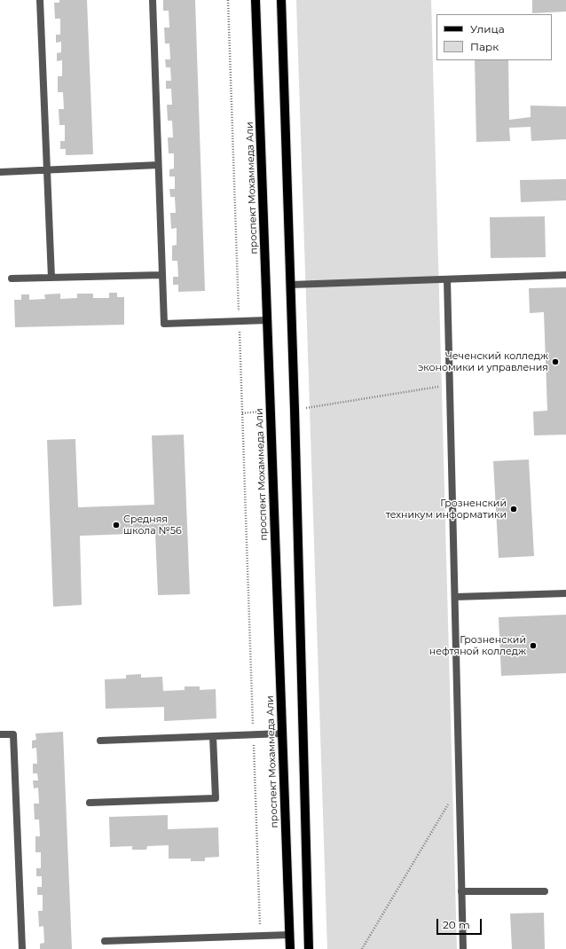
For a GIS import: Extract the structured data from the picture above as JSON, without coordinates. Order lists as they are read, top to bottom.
{
  "streets": {
    "main road": ["проспект Мохаммеда Али"]
  },
  "places": [
    "Чеченский колледж экономики и управления",
    "Грозненский техникум информатики",
    "Средняя школа №56",
    "Грозненский нефтяной колледж"
  ],
  "legend": ["Улица", "Парк"],
  "scale_bar": "20 m"
}
